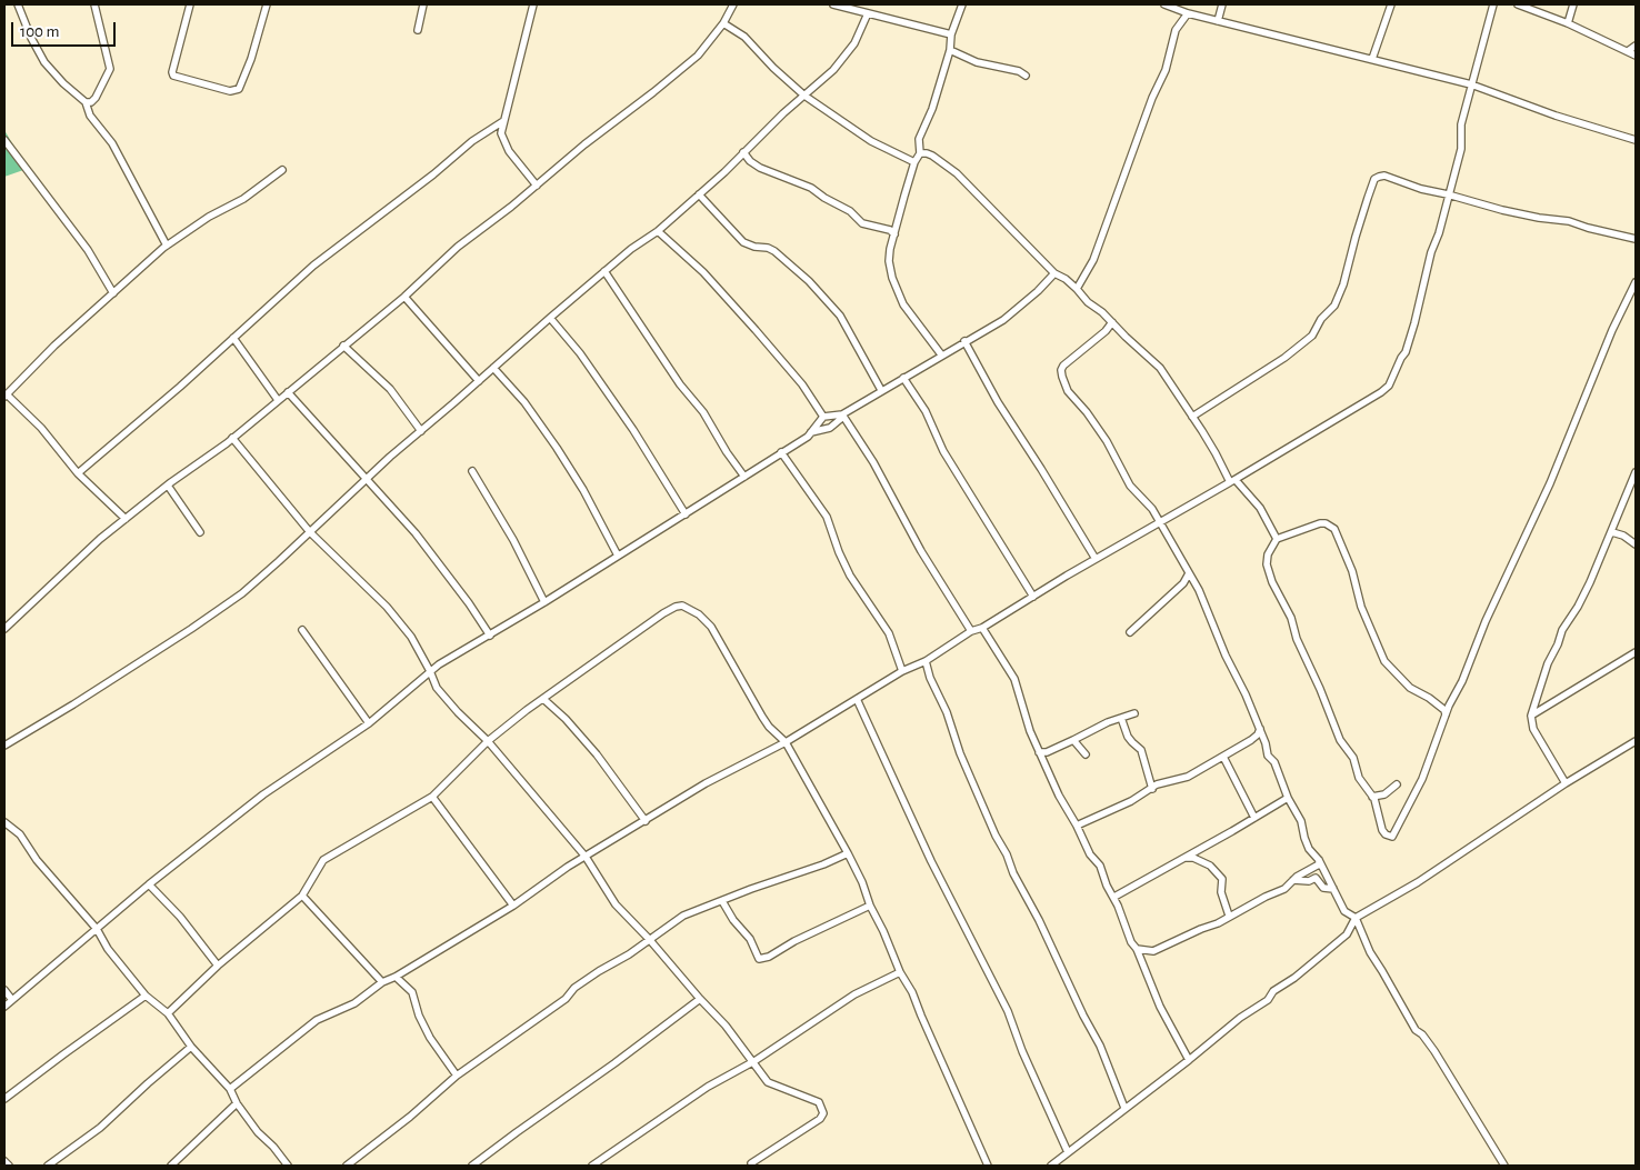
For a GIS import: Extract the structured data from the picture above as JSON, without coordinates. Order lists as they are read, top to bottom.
{
  "scale_bar": "100 m"
}
